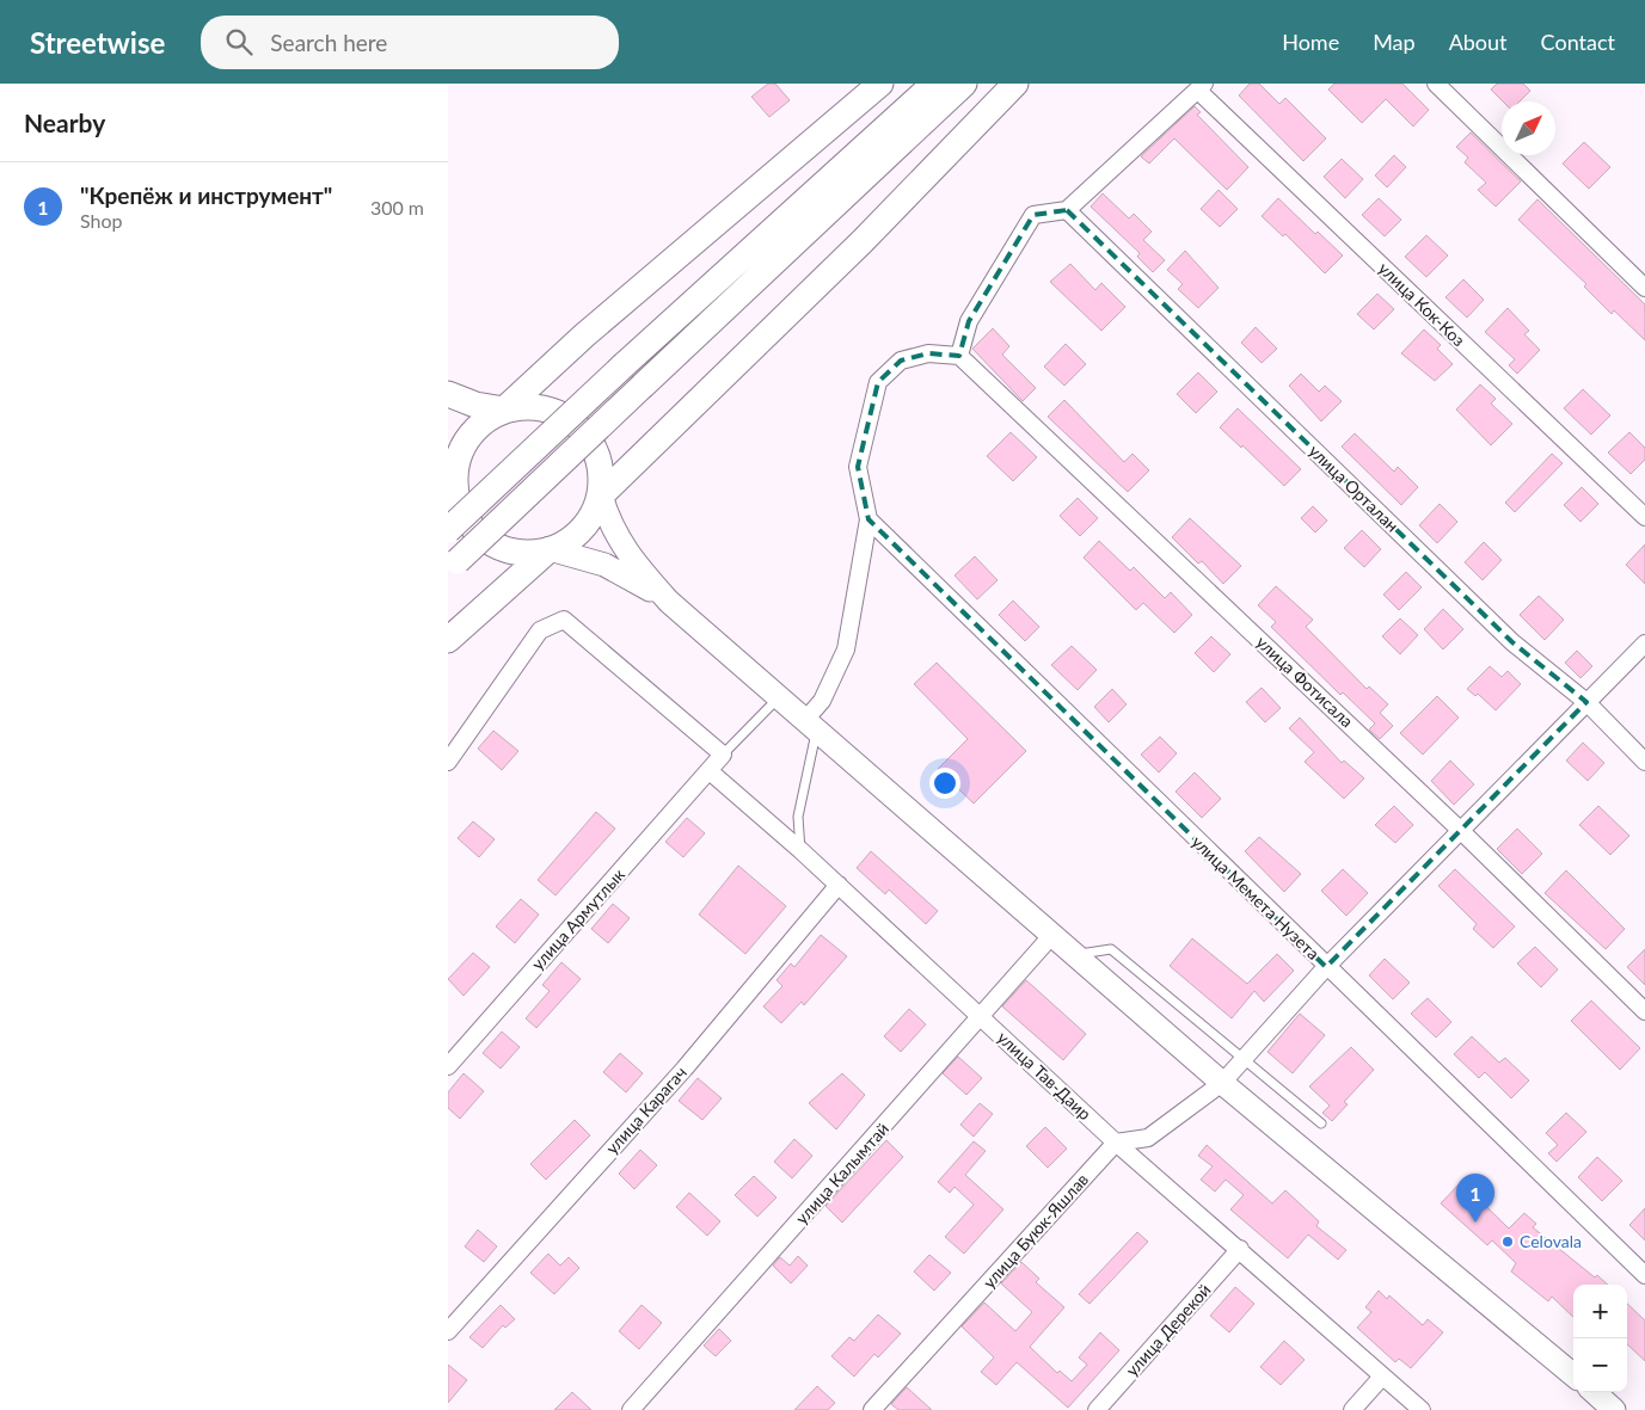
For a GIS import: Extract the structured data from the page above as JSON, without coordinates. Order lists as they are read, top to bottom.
{
  "streets": {
    "street": [
      "улица Кок-Коз",
      "улица Орталан",
      "улица Фотисала",
      "улица Мемета Нузета",
      "улица Армутлык",
      "улица Тав-Даир",
      "улица Карагач",
      "улица Калымтай",
      "улица Буюк-Яшлав",
      "улица Дерекой"
    ]
  },
  "crossings": [
    ["улица Армутлык", "улица Тав-Даир"],
    ["улица Тав-Даир", "улица Карагач"],
    ["улица Тав-Даир", "улица Калымтай"],
    ["улица Тав-Даир", "улица Буюк-Яшлав"],
    ["улица Тав-Даир", "улица Дерекой"]
  ],
  "places": ["Celovala"],
  "north": "top right",
  "page": {
    "header": "Streetwise",
    "search": "Search here",
    "nav": [
      "Home",
      "Map",
      "About",
      "Contact"
    ],
    "heading": "Nearby",
    "list": [
      {
        "mark": "1",
        "name": "\"Крепёж и инструмент\"",
        "note": "Shop",
        "value": "300 m"
      }
    ],
    "pins": "1",
    "map_buttons": ["+", "−"]
  }
}
